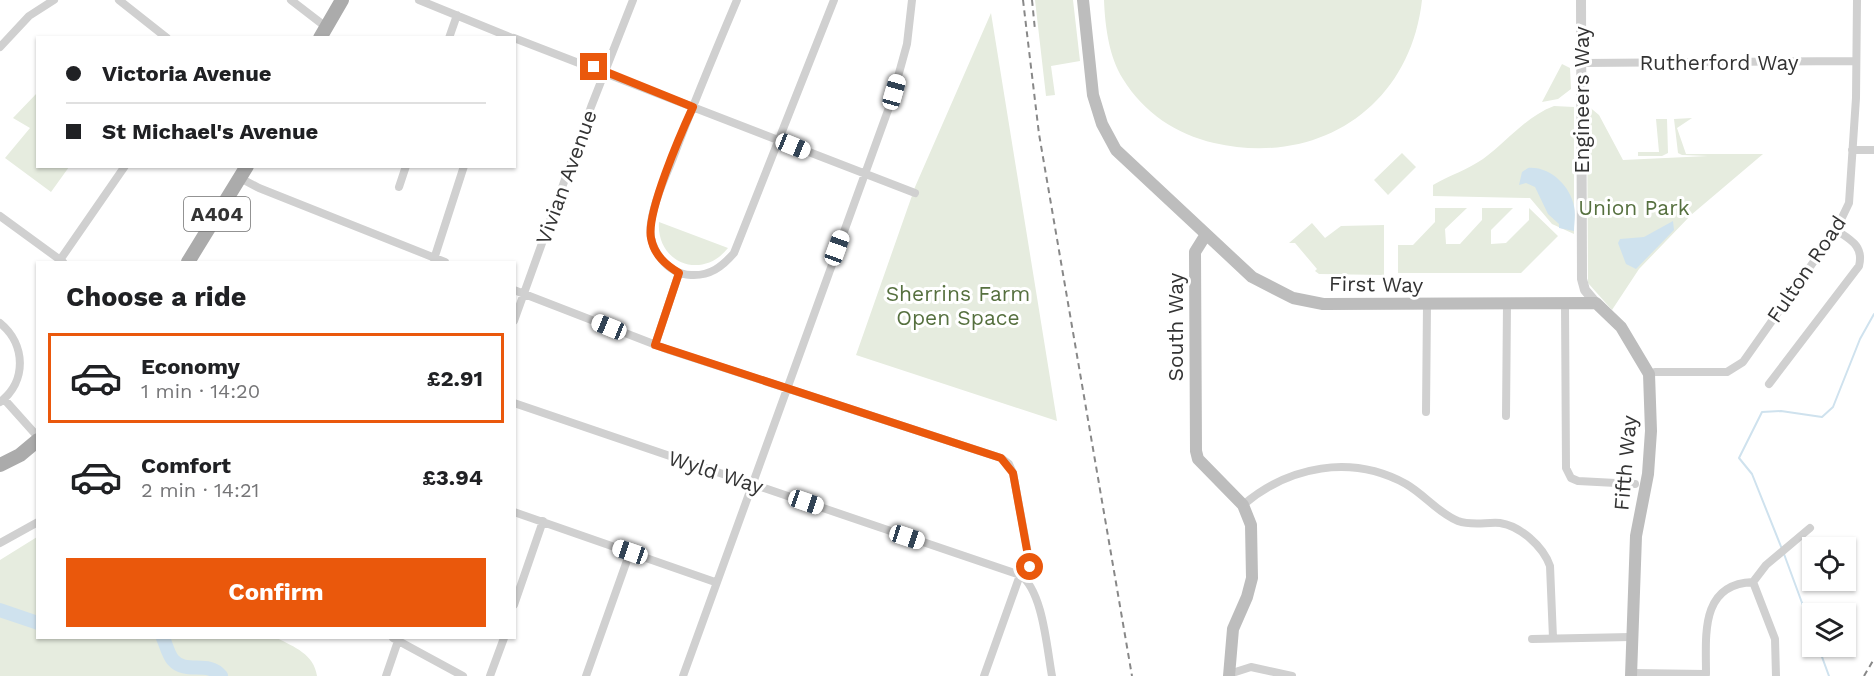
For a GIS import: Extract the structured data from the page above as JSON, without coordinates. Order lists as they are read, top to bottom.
{
  "streets": {
    "main road": [
      "A404",
      "First Way",
      "South Way",
      "Fifth Way"
    ],
    "street": [
      "Rutherford Way",
      "Engineers Way",
      "Vivian Avenue",
      "Fulton Road",
      "Wyld Way"
    ]
  },
  "crossings": [
    ["Rutherford Way", "Engineers Way"],
    ["Rutherford Way", "Fulton Road"],
    ["Fulton Road", "Fifth Way"],
    ["First Way", "South Way"]
  ],
  "parks": ["Union Park", "Sherrins Farm Open Space"],
  "page": {
    "banner": ["Victoria Avenue", "St Michael's Avenue"],
    "heading": "Choose a ride",
    "list": [
      {
        "name": "Economy",
        "note": "1 min · 14:20",
        "value": "£2.91"
      },
      {
        "name": "Comfort",
        "note": "2 min · 14:21",
        "value": "£3.94"
      }
    ],
    "buttons": "Confirm"
  }
}
